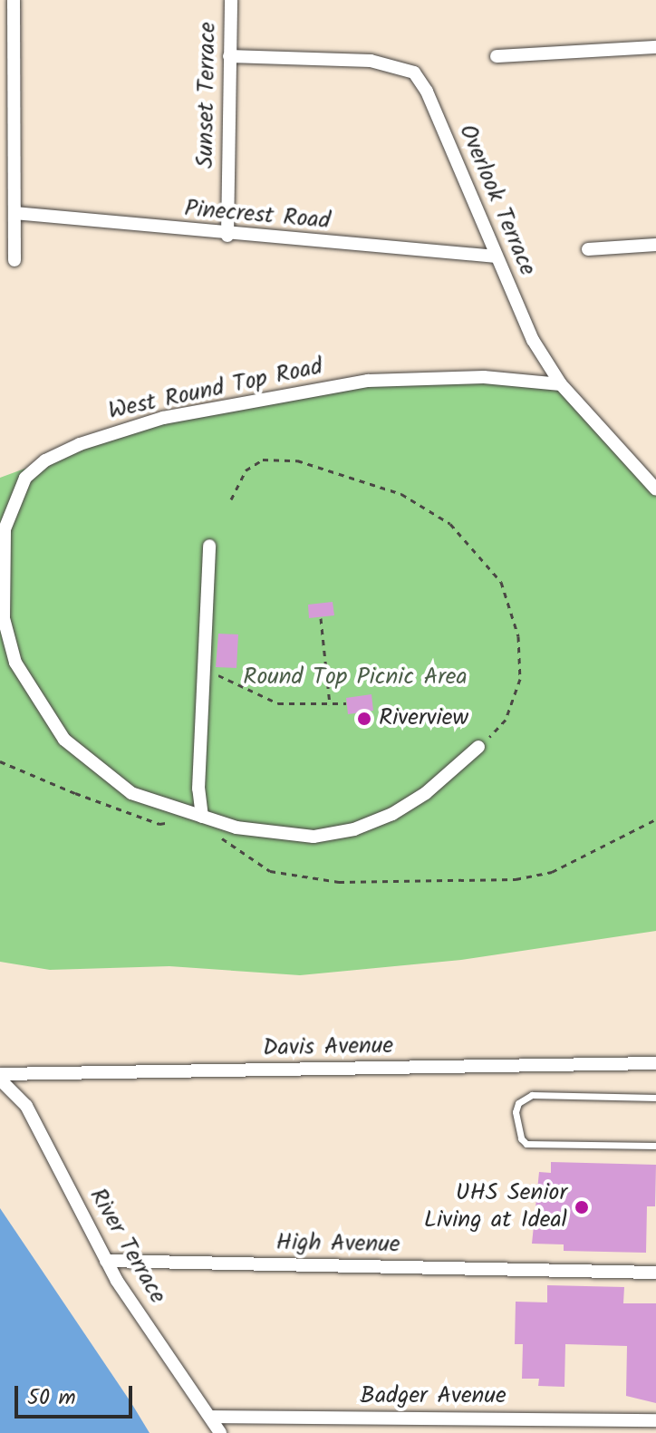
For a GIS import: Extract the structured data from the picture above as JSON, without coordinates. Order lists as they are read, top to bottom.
{
  "streets": {
    "street": [
      "Sunset Terrace",
      "Overlook Terrace",
      "Pinecrest Road",
      "West Round Top Road",
      "Davis Avenue",
      "High Avenue",
      "River Terrace",
      "Badger Avenue"
    ]
  },
  "crossings": [
    ["Sunset Terrace", "Overlook Terrace"],
    ["Sunset Terrace", "Pinecrest Road"],
    ["Overlook Terrace", "Pinecrest Road"],
    ["Overlook Terrace", "West Round Top Road"],
    ["Davis Avenue", "River Terrace"],
    ["High Avenue", "River Terrace"],
    ["River Terrace", "Badger Avenue"]
  ],
  "parks": ["Round Top Picnic Area"],
  "places": ["Riverview", "UHS Senior Living at Ideal"],
  "scale_bar": "50 m"
}
